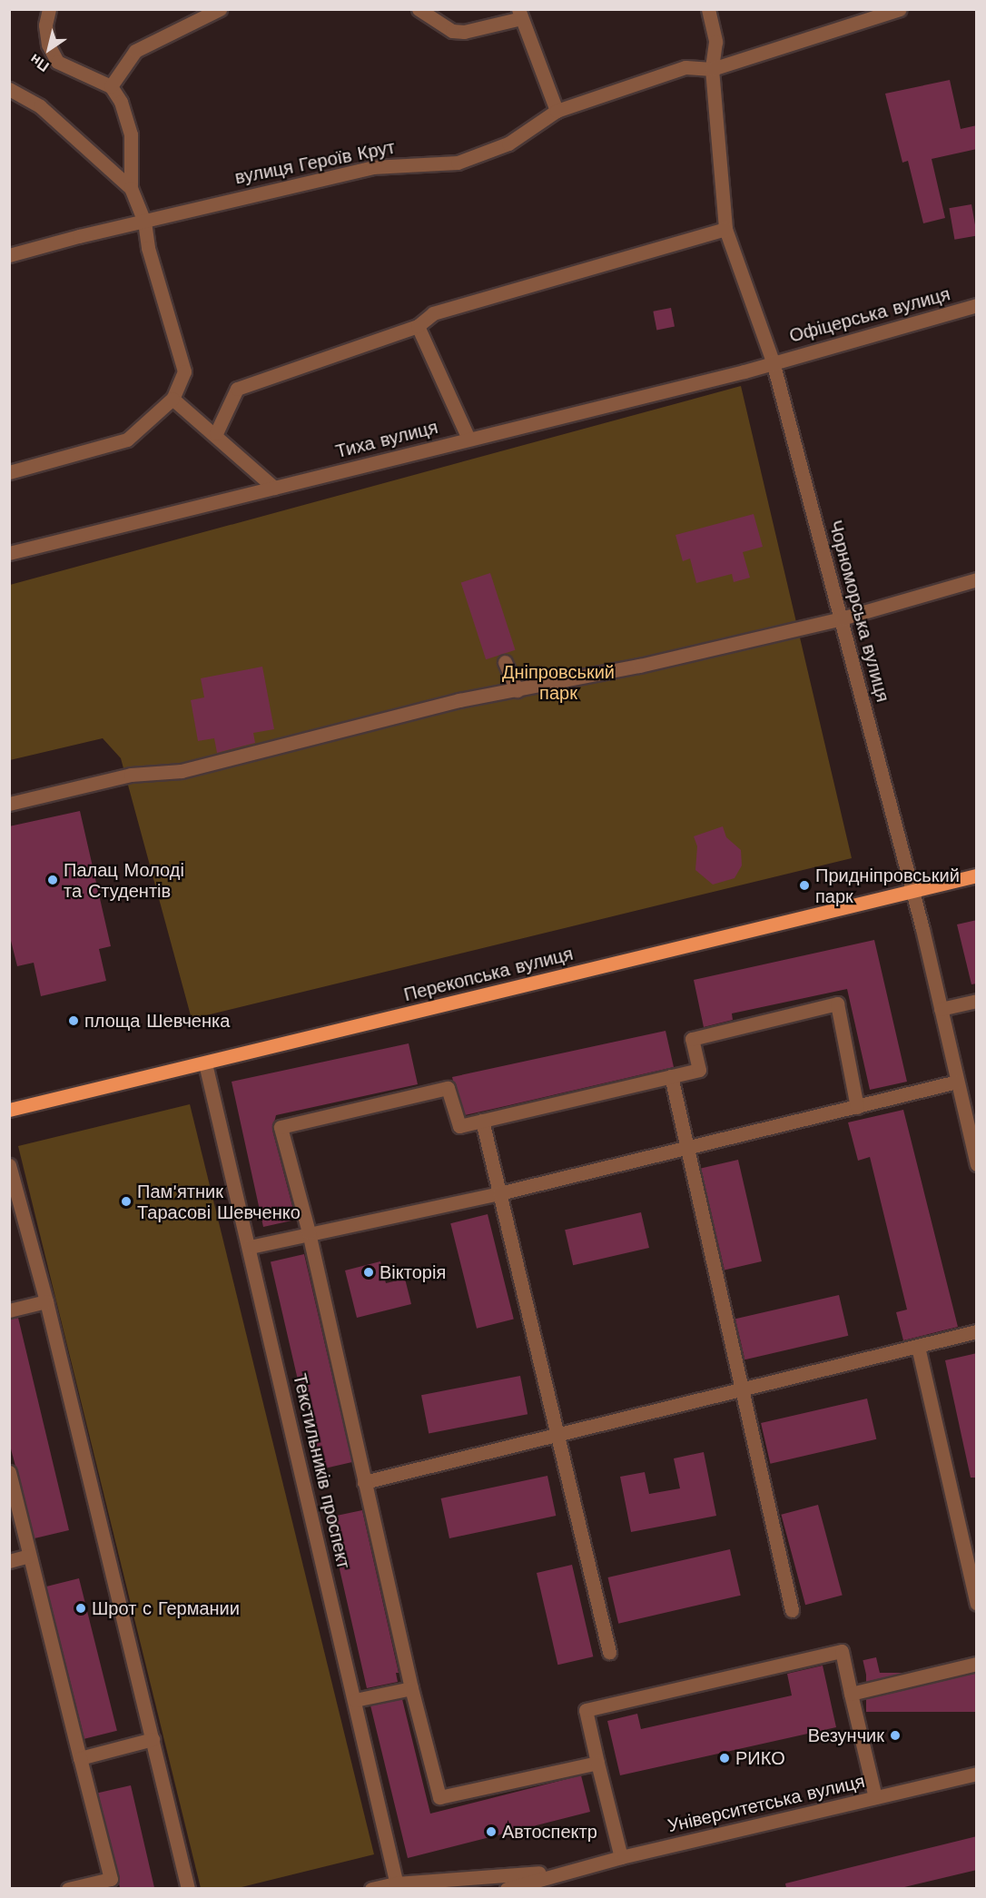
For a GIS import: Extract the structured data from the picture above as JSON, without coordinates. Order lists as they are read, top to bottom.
{
  "streets": {
    "main road": ["Перекопська вулиця"],
    "street": [
      "вулиця Героїв Крут",
      "Офіцерська вулиця",
      "Тиха вулиця",
      "Чорноморська вулиця",
      "Текстильників проспект",
      "Університетська вулиця"
    ]
  },
  "crossings": [
    ["вулиця Героїв Крут", "Чорноморська вулиця"],
    ["Офіцерська вулиця", "Тиха вулиця"],
    ["Офіцерська вулиця", "Чорноморська вулиця"],
    ["Тиха вулиця", "Чорноморська вулиця"],
    ["Чорноморська вулиця", "Перекопська вулиця"],
    ["Перекопська вулиця", "Текстильників проспект"],
    ["Текстильників проспект", "Університетська вулиця"]
  ],
  "parks": ["Дніпровський парк"],
  "places": [
    "Палац Молоді та Студентів",
    "Придніпровський парк",
    "площа Шевченка",
    "Пам'ятник Тарасові Шевченко",
    "Вікторія",
    "Шрот с Германии",
    "Везунчик",
    "РИКО",
    "Автоспектр"
  ],
  "north": "bottom left"
}
